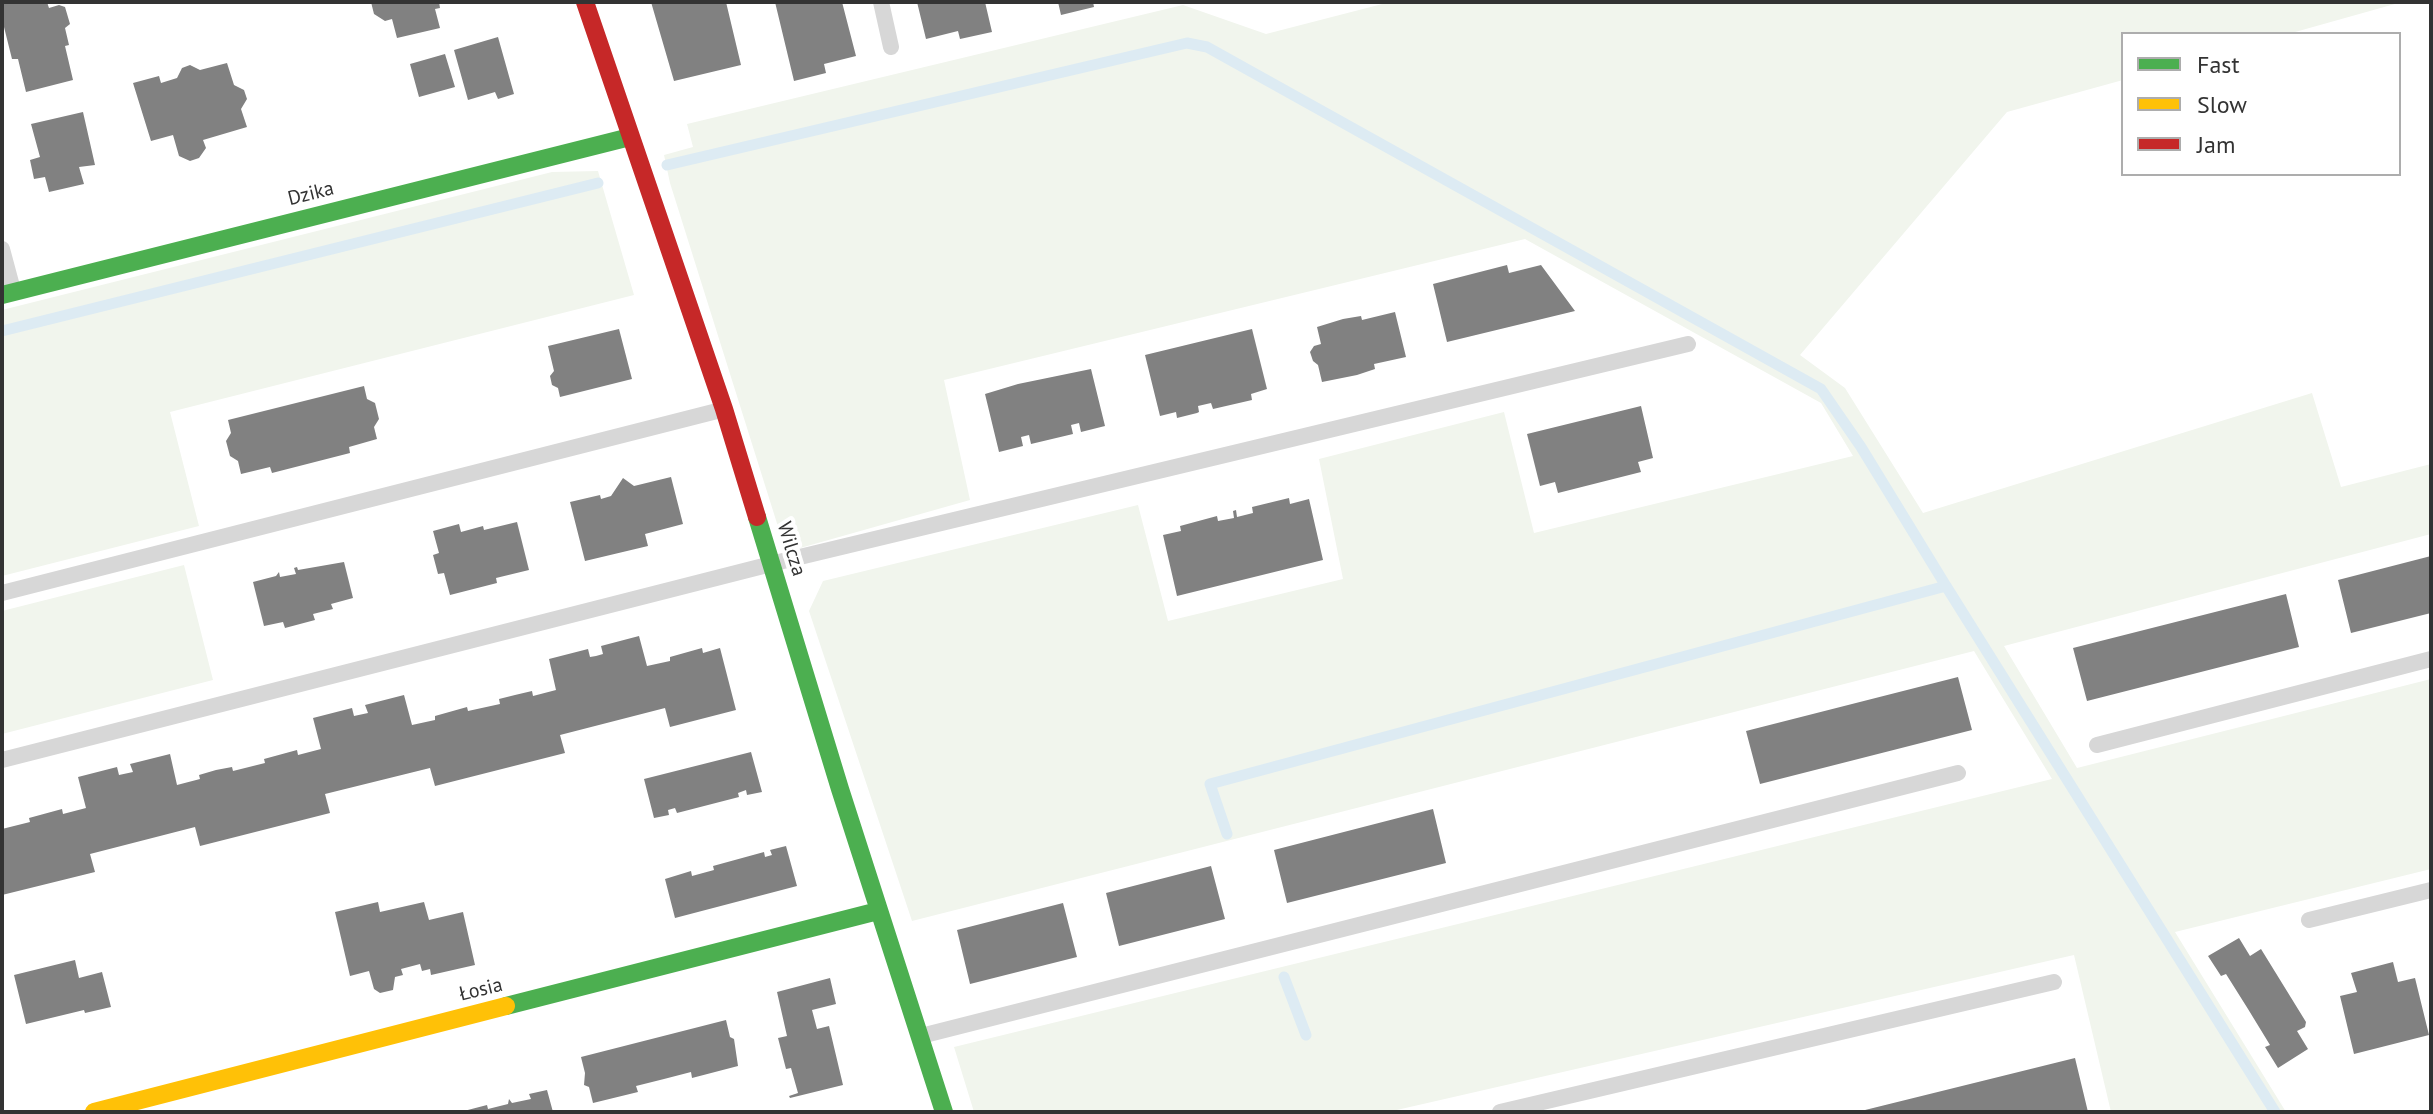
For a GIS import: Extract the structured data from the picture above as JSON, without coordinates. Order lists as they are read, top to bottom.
{
  "streets": {
    "street": ["Dzika", "Wilcza", "Łosia"]
  },
  "crossings": [
    ["Dzika", "Wilcza"],
    ["Wilcza", "Łosia"]
  ],
  "legend": ["Fast", "Slow", "Jam"]
}
